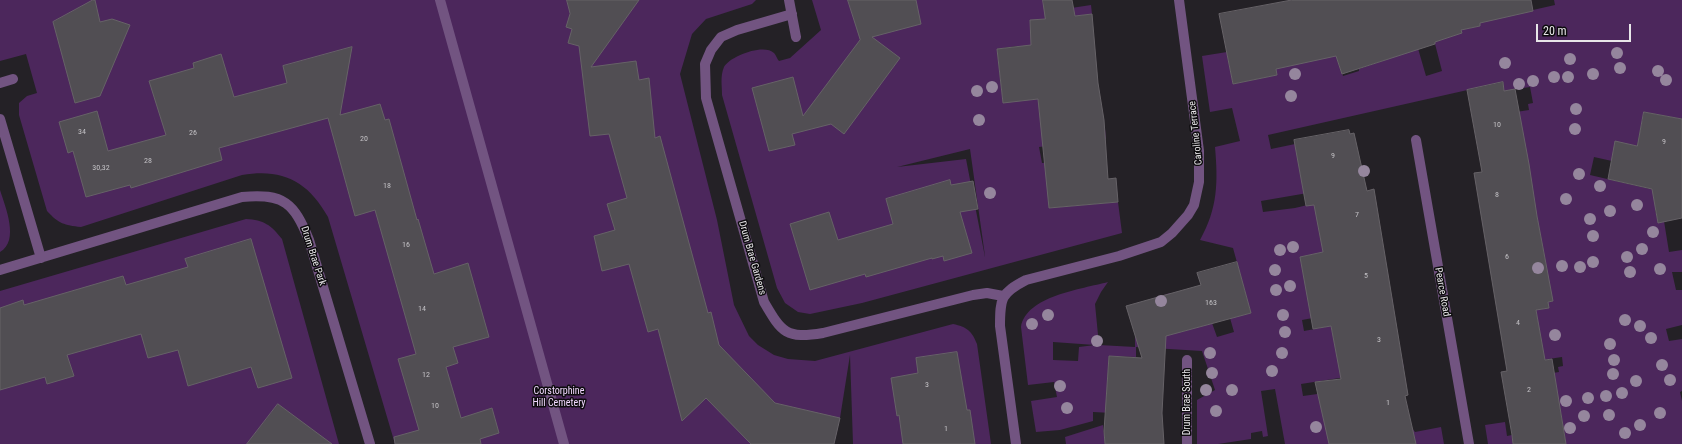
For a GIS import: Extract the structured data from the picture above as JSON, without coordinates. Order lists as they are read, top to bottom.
{
  "streets": {
    "street": [
      "Caroline Terrace",
      "Drum Brae Park",
      "Drum Brae Gardens",
      "Pearce Road",
      "Drum Brae South"
    ]
  },
  "crossings": [
    ["Caroline Terrace", "Drum Brae Gardens"]
  ],
  "parks": ["Corstorphine Hill Cemetery"],
  "house_numbers": [
    "10",
    "34",
    "26",
    "20",
    "9",
    "9",
    "28",
    "30,32",
    "18",
    "8",
    "7",
    "16",
    "6",
    "5",
    "163",
    "14",
    "4",
    "3",
    "12",
    "3",
    "2",
    "1",
    "10",
    "1"
  ],
  "scale_bar": "20 m"
}
